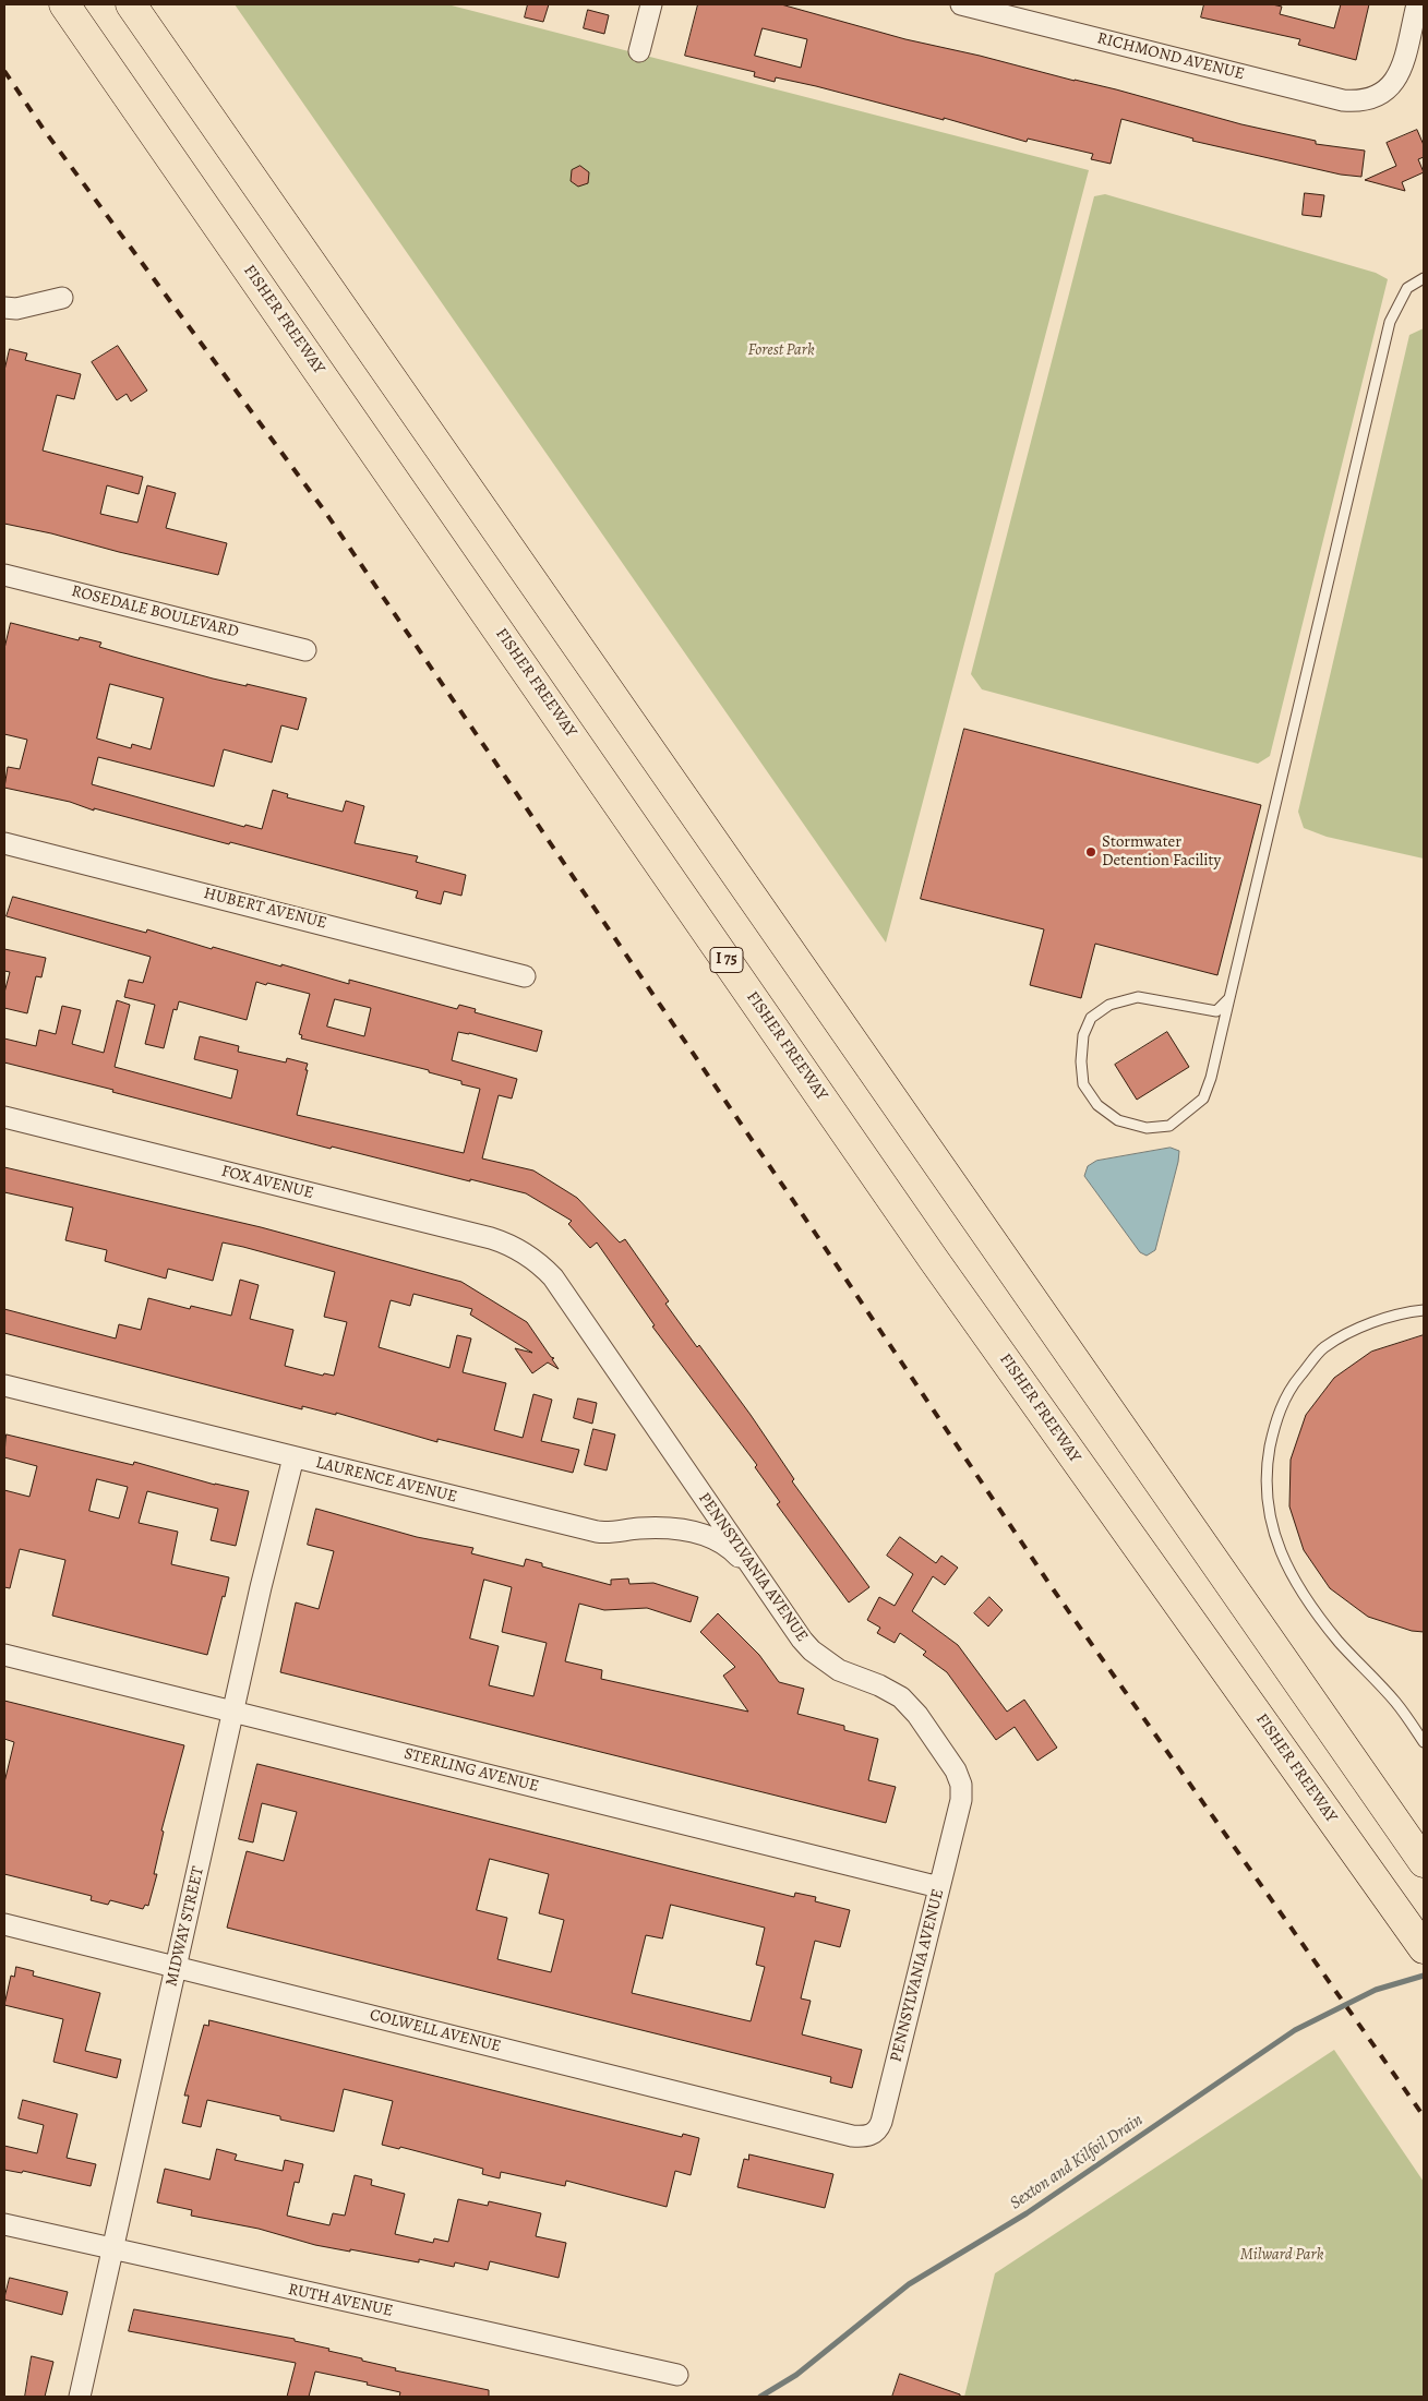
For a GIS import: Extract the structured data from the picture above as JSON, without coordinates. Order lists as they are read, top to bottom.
{
  "streets": {
    "highway": ["FISHER FREEWAY", "I 75"],
    "street": [
      "RICHMOND AVENUE",
      "ROSEDALE BOULEVARD",
      "HUBERT AVENUE",
      "FOX AVENUE",
      "LAURENCE AVENUE",
      "PENNSYLVANIA AVENUE",
      "STERLING AVENUE",
      "MIDWAY STREET",
      "COLWELL AVENUE",
      "RUTH AVENUE"
    ]
  },
  "crossings": [
    ["FOX AVENUE", "PENNSYLVANIA AVENUE"],
    ["LAURENCE AVENUE", "PENNSYLVANIA AVENUE"],
    ["LAURENCE AVENUE", "MIDWAY STREET"],
    ["PENNSYLVANIA AVENUE", "STERLING AVENUE"],
    ["PENNSYLVANIA AVENUE", "COLWELL AVENUE"],
    ["STERLING AVENUE", "MIDWAY STREET"],
    ["MIDWAY STREET", "COLWELL AVENUE"],
    ["MIDWAY STREET", "RUTH AVENUE"]
  ],
  "water": ["Sexton and Kilfoil Drain"],
  "parks": ["Forest Park", "Milward Park"],
  "places": ["Stormwater Detention Facility"]
}
